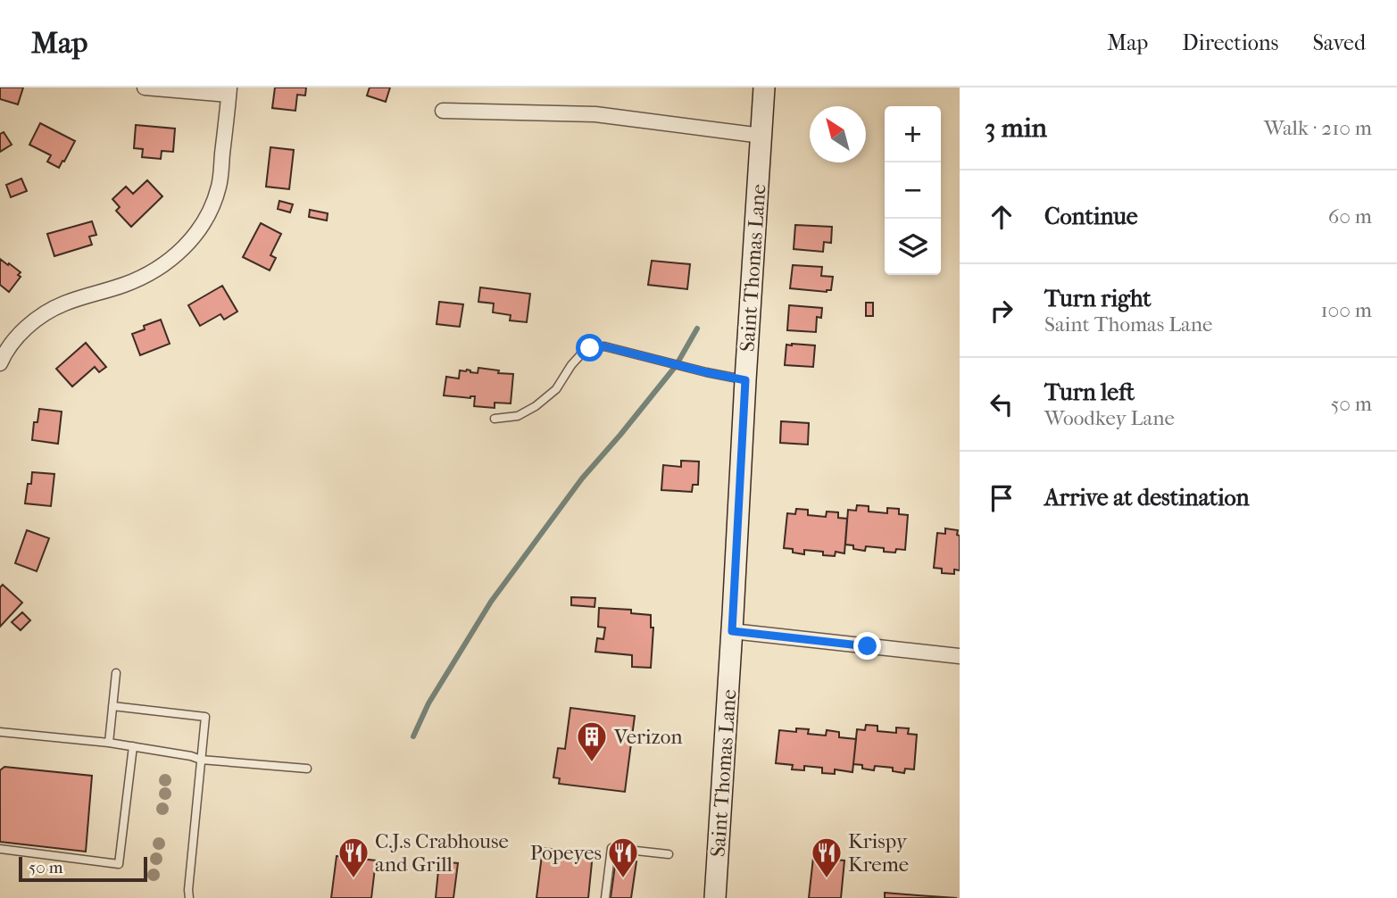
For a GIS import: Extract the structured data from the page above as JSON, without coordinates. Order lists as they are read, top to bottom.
{
  "streets": {
    "street": ["Saint Thomas Lane"]
  },
  "places": {
    "building": ["Verizon"],
    "restaurant": ["C.J.s Crabhouse and Grill", "Popeyes", "Krispy Kreme"]
  },
  "scale_bar": "50 m",
  "north": "top left",
  "page": {
    "header": "Map",
    "nav": ["Map", "Directions", "Saved"],
    "heading": ["3 min", "Walk · 210 m"],
    "map_buttons": ["+", "−"],
    "list": [
      ["Continue", "60 m"],
      ["Turn right", "Saint Thomas Lane", "100 m"],
      ["Turn left", "Woodkey Lane", "50 m"],
      "Arrive at destination"
    ],
    "scale": "50 m"
  }
}
